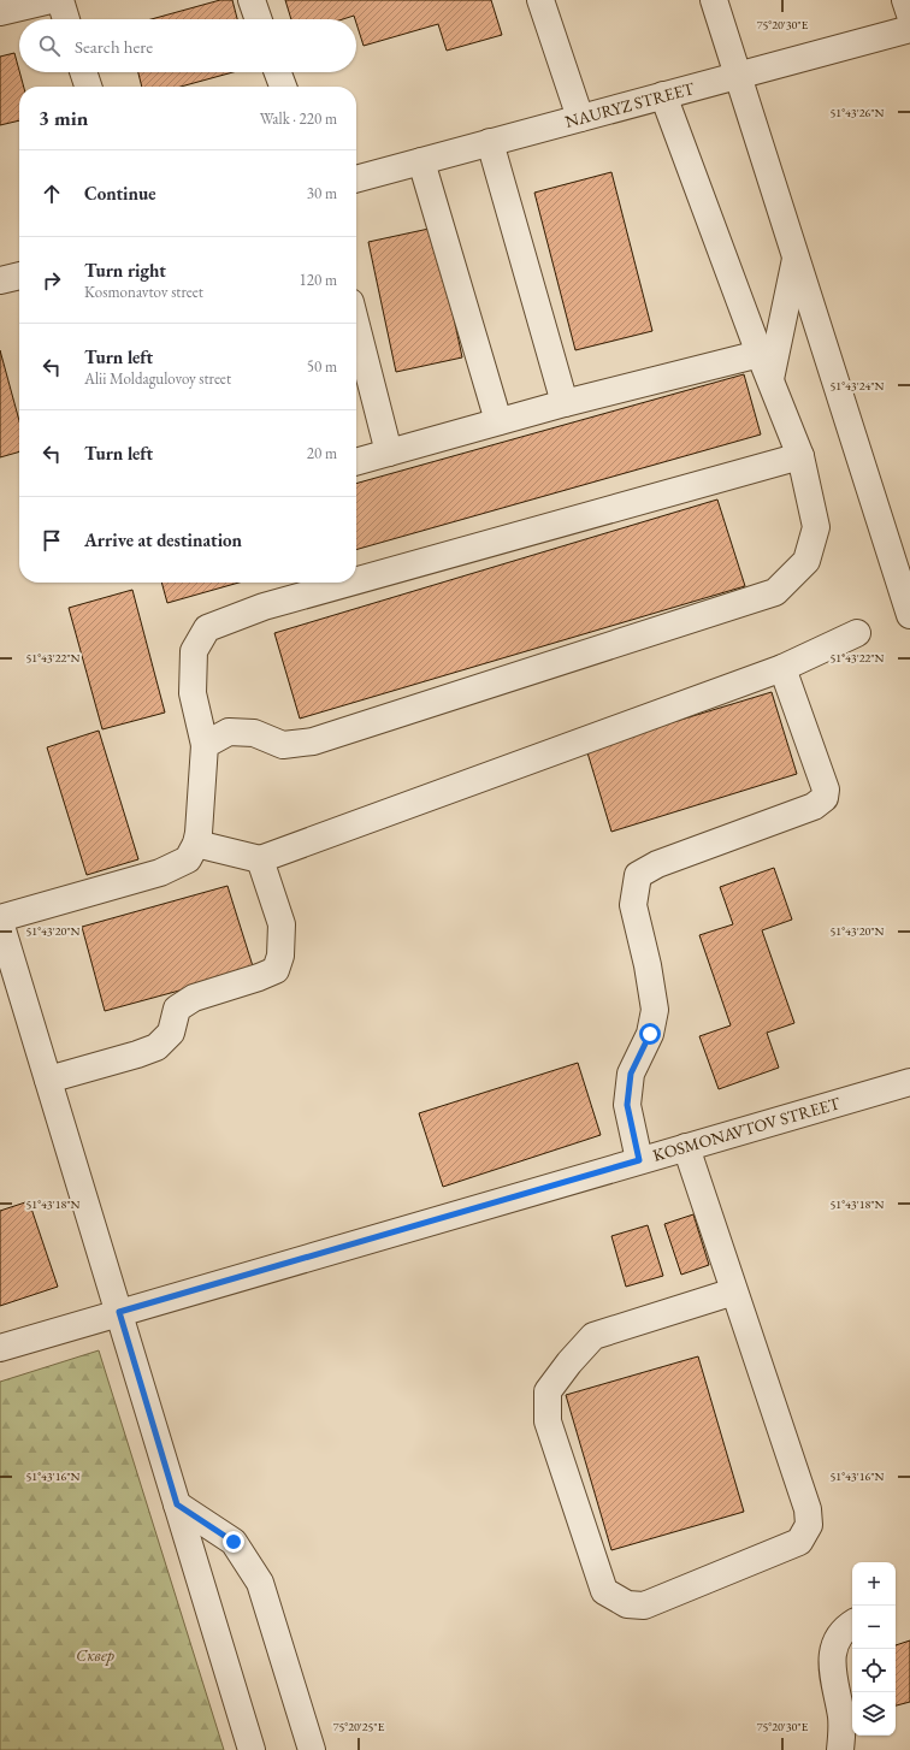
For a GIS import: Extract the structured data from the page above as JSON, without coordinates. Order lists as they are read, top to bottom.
{
  "streets": {
    "street": ["NAURYZ STREET", "KOSMONAVTOV STREET"]
  },
  "parks": ["Сквер"],
  "page": {
    "search": "Search here",
    "heading": ["3 min", "Walk · 220 m"],
    "list": [
      ["Continue", "30 m"],
      ["Turn right", "Kosmonavtov street", "120 m"],
      ["Turn left", "Alii Moldagulovoy street", "50 m"],
      ["Turn left", "20 m"],
      "Arrive at destination"
    ],
    "map_buttons": ["+", "−"]
  },
  "coordinates": [
    "75°20'30\"E",
    "51°43'26\"N",
    "51°43'24\"N",
    "51°43'22\"N",
    "51°43'20\"N",
    "51°43'18\"N",
    "51°43'16\"N",
    "75°20'25\"E"
  ]
}
